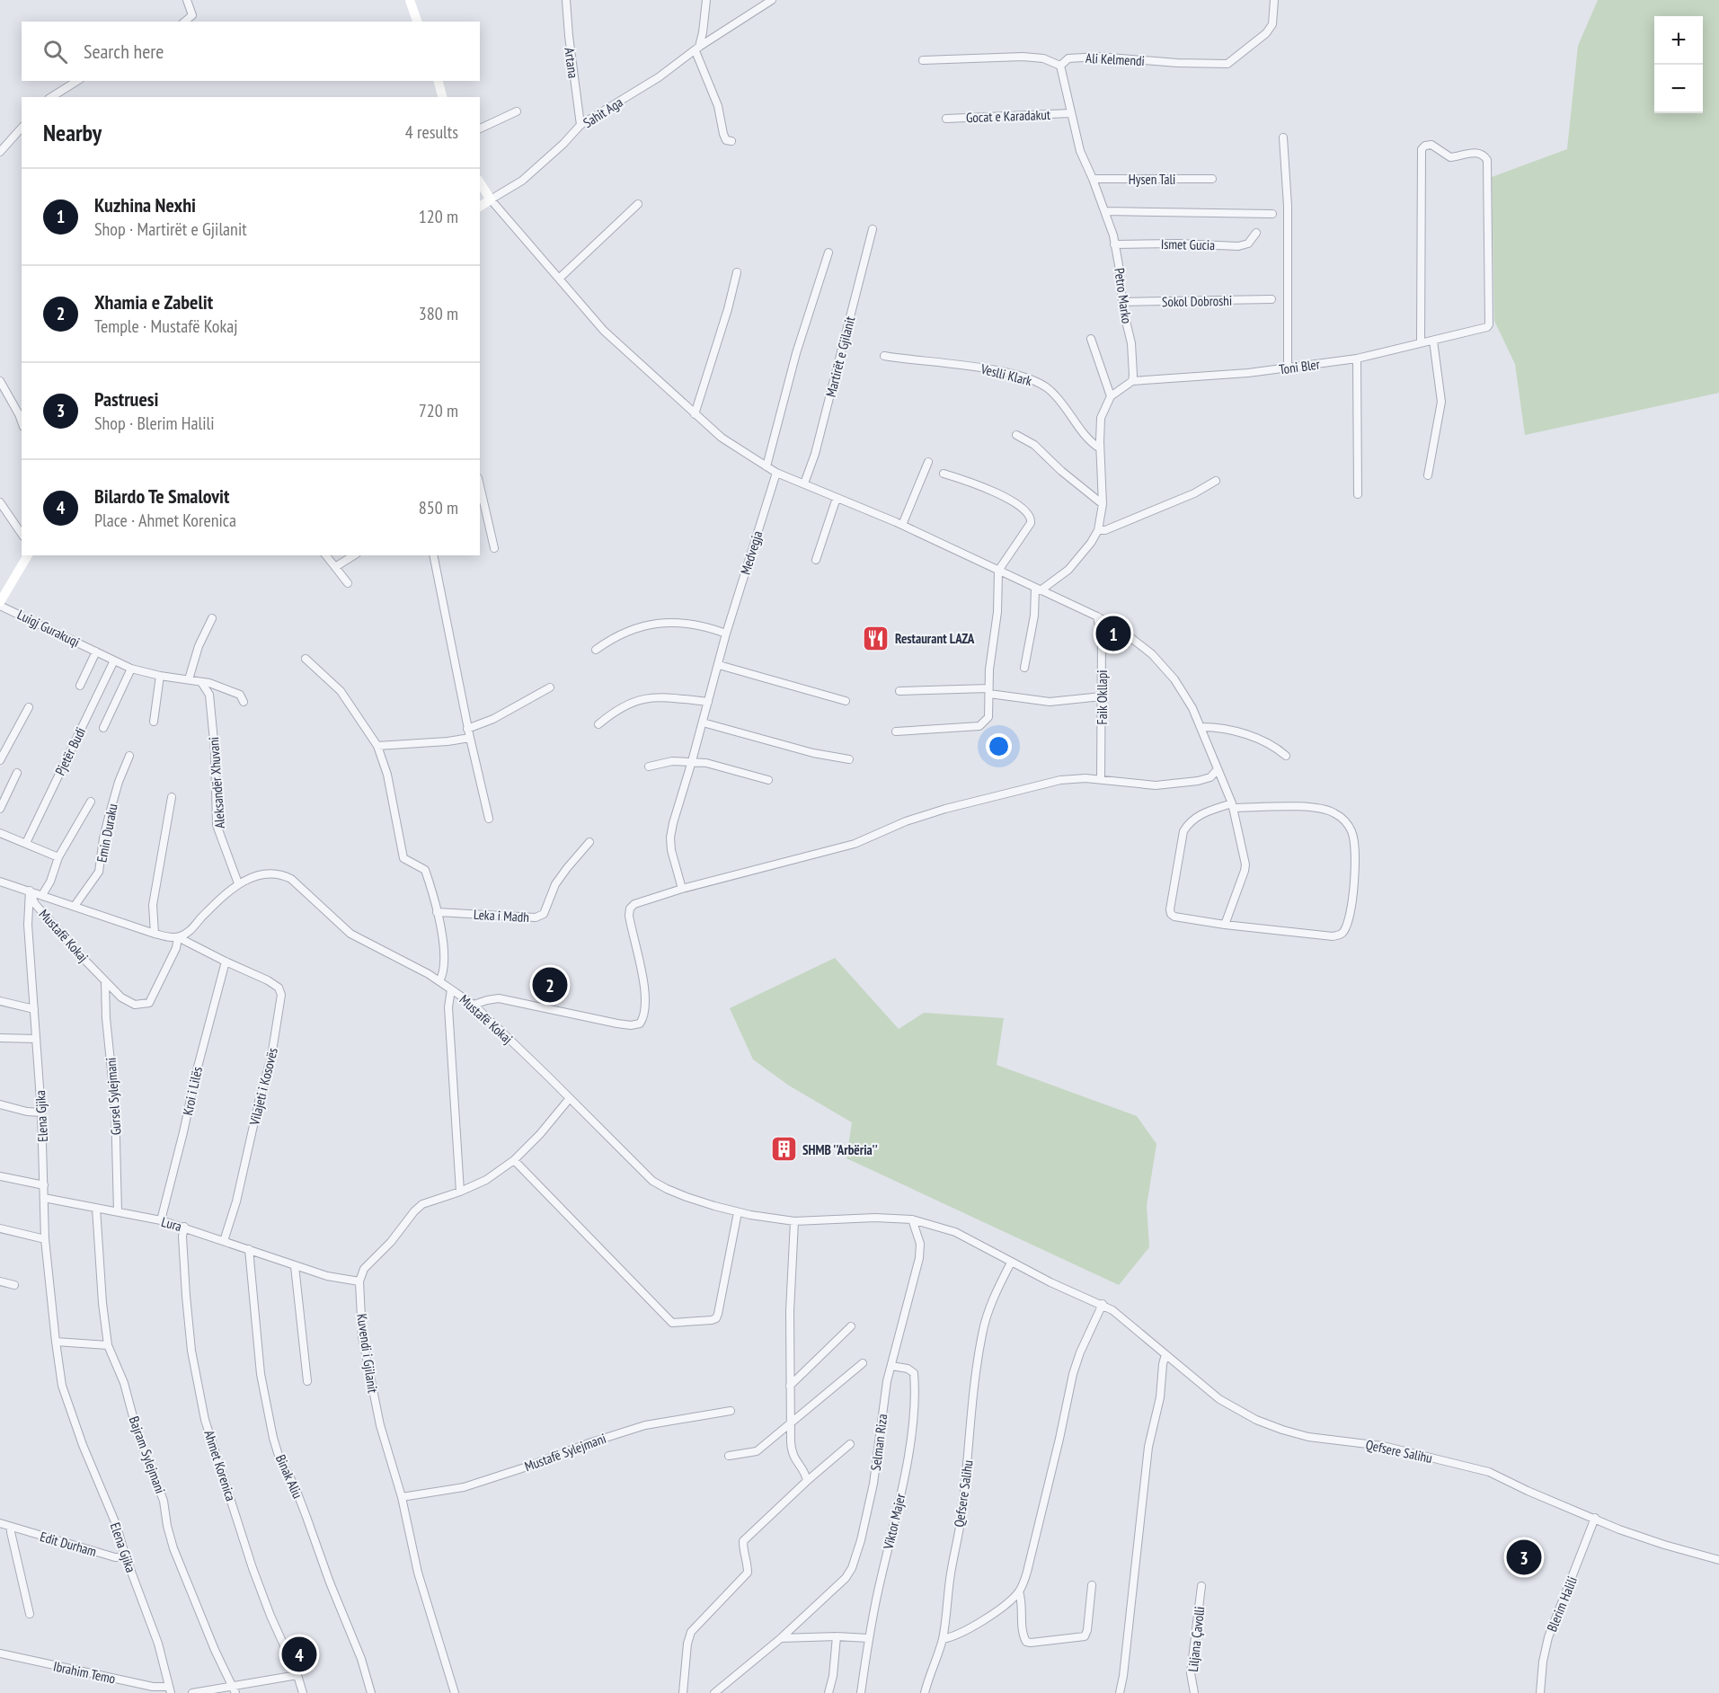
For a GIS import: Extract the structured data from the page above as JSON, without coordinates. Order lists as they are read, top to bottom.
{
  "streets": {
    "street": [
      "Ali Kelmendi",
      "Artana",
      "Sahit Aga",
      "Gocat e Karadakut",
      "Hysen Tali",
      "Ismet Gucia",
      "Petro Marko",
      "Sokol Dobroshi",
      "Martirët e Gjilanit",
      "Toni Bler",
      "Veslli Klark",
      "Medvegja",
      "Luigj Gurakuqi",
      "Faik Okllapi",
      "Pjetër Budi",
      "Aleksandër Xhuvani",
      "Emin Duraku",
      "Leka i Madh",
      "Mustafë Kokaj",
      "Vilajeti i Kosovës",
      "Kroi i Lilës",
      "Gursel Sylejmani",
      "Elena Gjika",
      "Lura",
      "Kuvendi i Gjilanit",
      "Selman Riza",
      "Qefsere Salihu",
      "Mustafë Sylejmani",
      "Bajram Sylejmani",
      "Ahmet Korenica",
      "Binak Aliu",
      "Viktor Majer",
      "Edit Durham",
      "Blerim Halili",
      "Liljana Çavolli",
      "Ibrahim Temo"
    ]
  },
  "crossings": [
    ["Ali Kelmendi", "Petro Marko"],
    ["Artana", "Sahit Aga"],
    ["Gocat e Karadakut", "Petro Marko"],
    ["Hysen Tali", "Petro Marko"],
    ["Ismet Gucia", "Petro Marko"],
    ["Petro Marko", "Sokol Dobroshi"],
    ["Petro Marko", "Toni Bler"],
    ["Luigj Gurakuqi", "Pjetër Budi"],
    ["Luigj Gurakuqi", "Aleksandër Xhuvani"],
    ["Aleksandër Xhuvani", "Mustafë Kokaj"],
    ["Emin Duraku", "Mustafë Kokaj"],
    ["Mustafë Kokaj", "Vilajeti i Kosovës"],
    ["Mustafë Kokaj", "Kroi i Lilës"],
    ["Mustafë Kokaj", "Gursel Sylejmani"],
    ["Mustafë Kokaj", "Elena Gjika"],
    ["Mustafë Kokaj", "Qefsere Salihu"],
    ["Vilajeti i Kosovës", "Kroi i Lilës"],
    ["Vilajeti i Kosovës", "Lura"],
    ["Kroi i Lilës", "Lura"],
    ["Gursel Sylejmani", "Lura"],
    ["Elena Gjika", "Lura"],
    ["Elena Gjika", "Edit Durham"],
    ["Elena Gjika", "Ibrahim Temo"],
    ["Lura", "Kuvendi i Gjilanit"],
    ["Lura", "Bajram Sylejmani"],
    ["Lura", "Ahmet Korenica"],
    ["Lura", "Binak Aliu"],
    ["Kuvendi i Gjilanit", "Mustafë Sylejmani"],
    ["Selman Riza", "Qefsere Salihu"],
    ["Selman Riza", "Viktor Majer"],
    ["Qefsere Salihu", "Blerim Halili"]
  ],
  "places": {
    "restaurant": ["Restaurant LAZA"],
    "building": ["SHMB ''Arbëria''"]
  },
  "page": {
    "map_buttons": ["+", "−"],
    "search": "Search here",
    "heading": ["Nearby", "4 results"],
    "list": [
      {
        "mark": "1",
        "name": "Kuzhina Nexhi",
        "note": "Shop · Martirët e Gjilanit",
        "value": "120 m"
      },
      {
        "mark": "2",
        "name": "Xhamia e Zabelit",
        "note": "Temple · Mustafë Kokaj",
        "value": "380 m"
      },
      {
        "mark": "3",
        "name": "Pastruesi",
        "note": "Shop · Blerim Halili",
        "value": "720 m"
      },
      {
        "mark": "4",
        "name": "Bilardo Te Smalovit",
        "note": "Place · Ahmet Korenica",
        "value": "850 m"
      }
    ],
    "pins": [
      "1",
      "2",
      "3",
      "4"
    ]
  }
}
